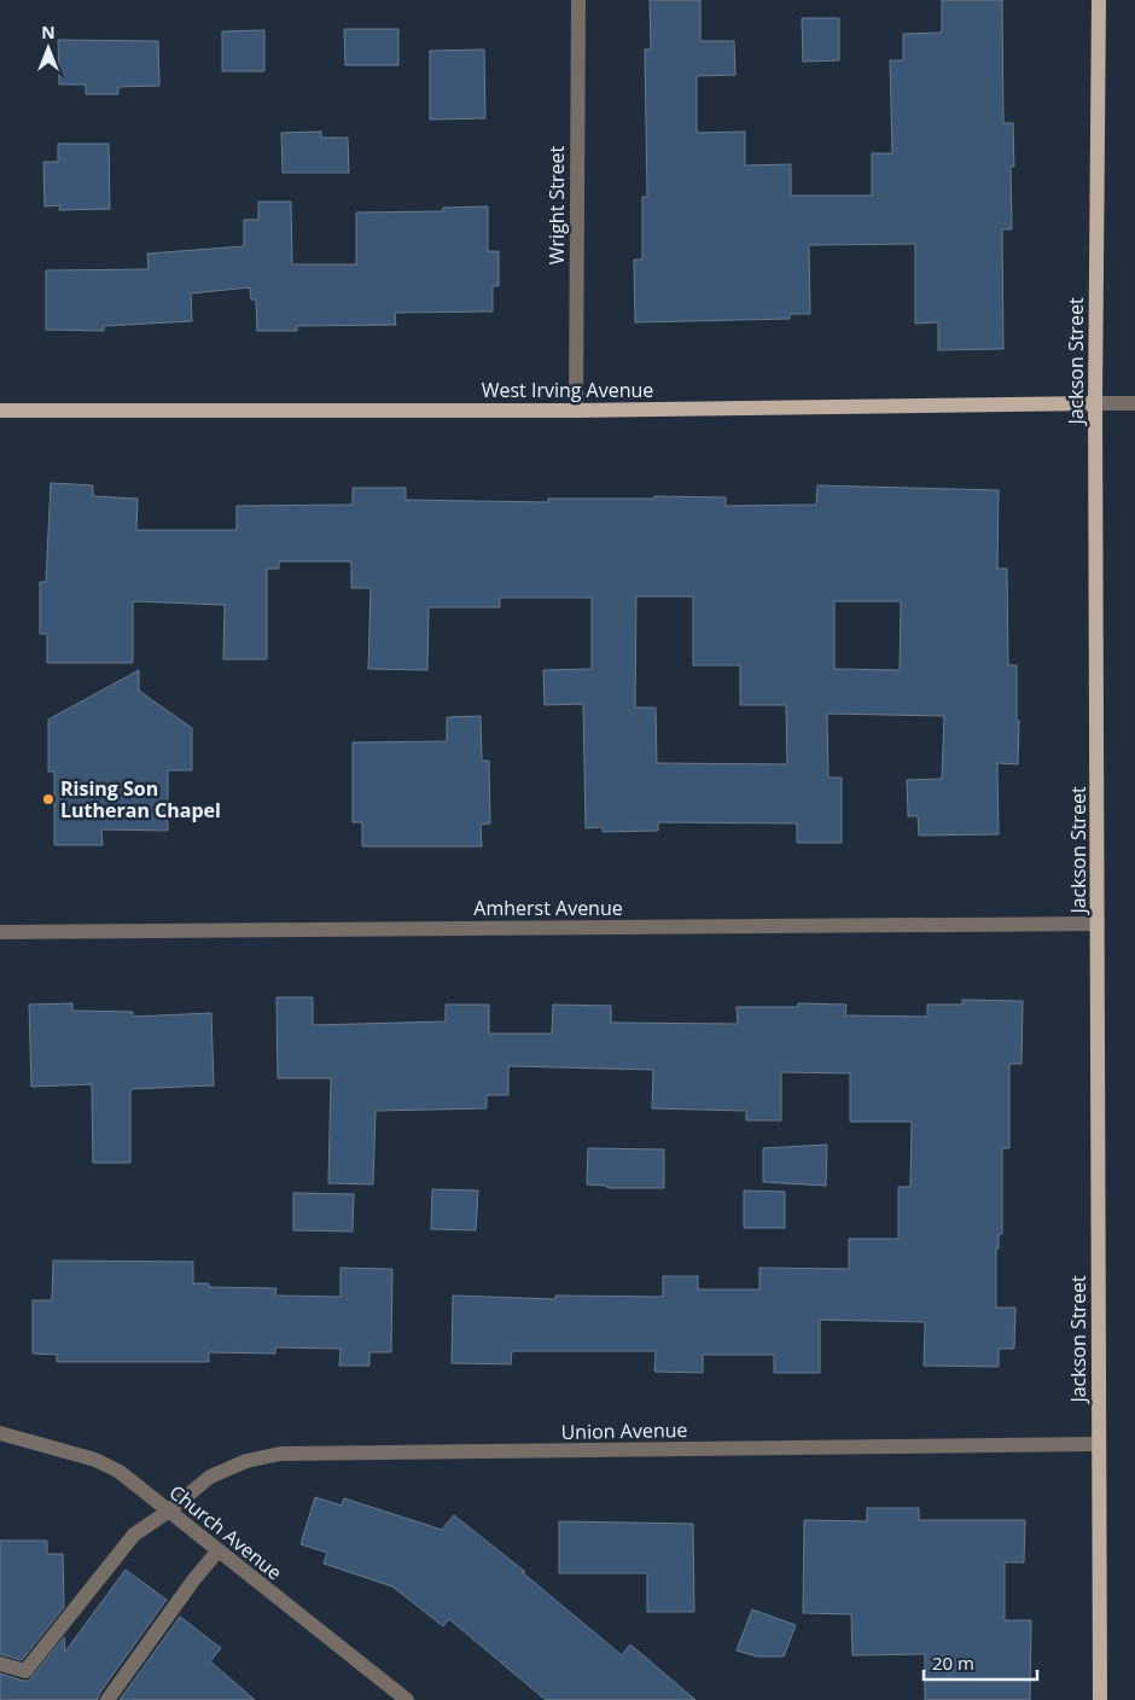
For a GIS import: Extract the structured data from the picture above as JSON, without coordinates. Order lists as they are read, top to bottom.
{
  "streets": {
    "main road": ["Jackson Street", "West Irving Avenue"],
    "street": [
      "Wright Street",
      "Amherst Avenue",
      "Union Avenue",
      "Church Avenue"
    ]
  },
  "crossings": [
    ["Wright Street", "West Irving Avenue"],
    ["Jackson Street", "West Irving Avenue"],
    ["Jackson Street", "Amherst Avenue"],
    ["Jackson Street", "Union Avenue"],
    ["Union Avenue", "Church Avenue"]
  ],
  "places": ["Rising Son Lutheran Chapel"],
  "scale_bar": "20 m",
  "north": "top"
}
